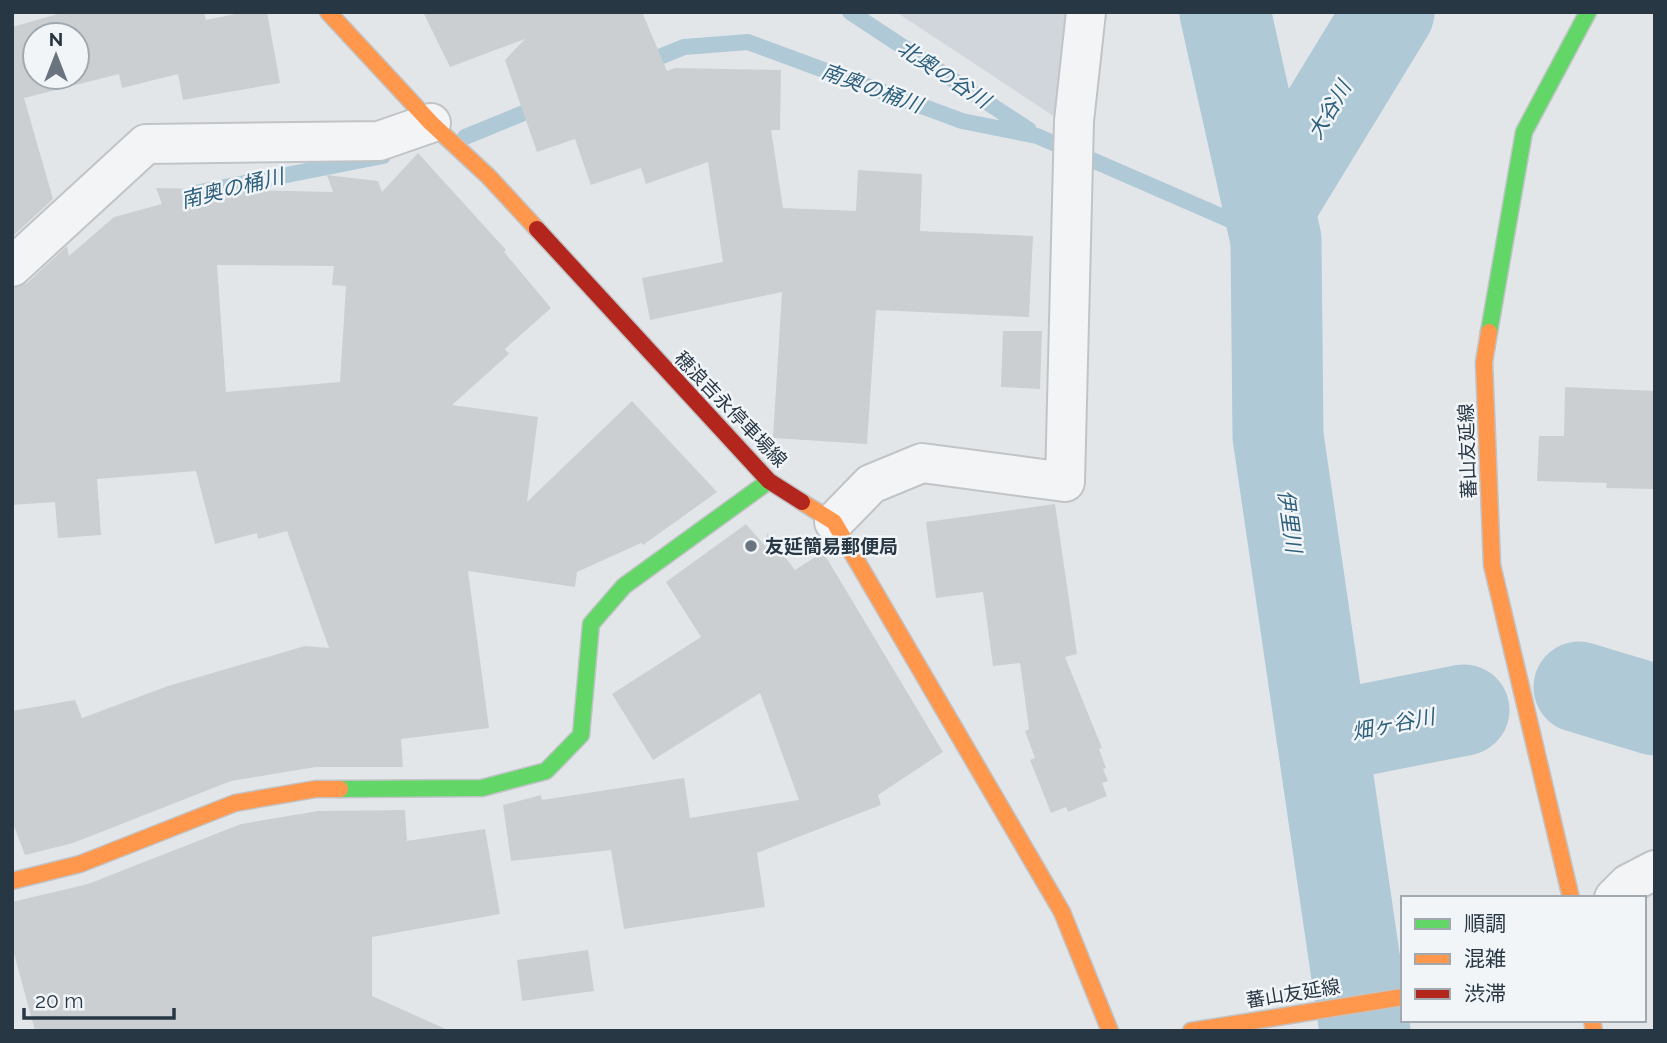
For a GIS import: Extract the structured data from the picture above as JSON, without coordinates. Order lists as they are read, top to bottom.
{
  "streets": {
    "main road": ["穂浪吉永停車場線", "蕃山友延線"]
  },
  "water": [
    "北奥の谷川",
    "南奥の桶川",
    "大谷川",
    "伊里川",
    "畑ヶ谷川"
  ],
  "places": ["友延簡易郵便局"],
  "legend": ["順調", "混雑", "渋滞"],
  "scale_bar": "20 m",
  "north": "top"
}
